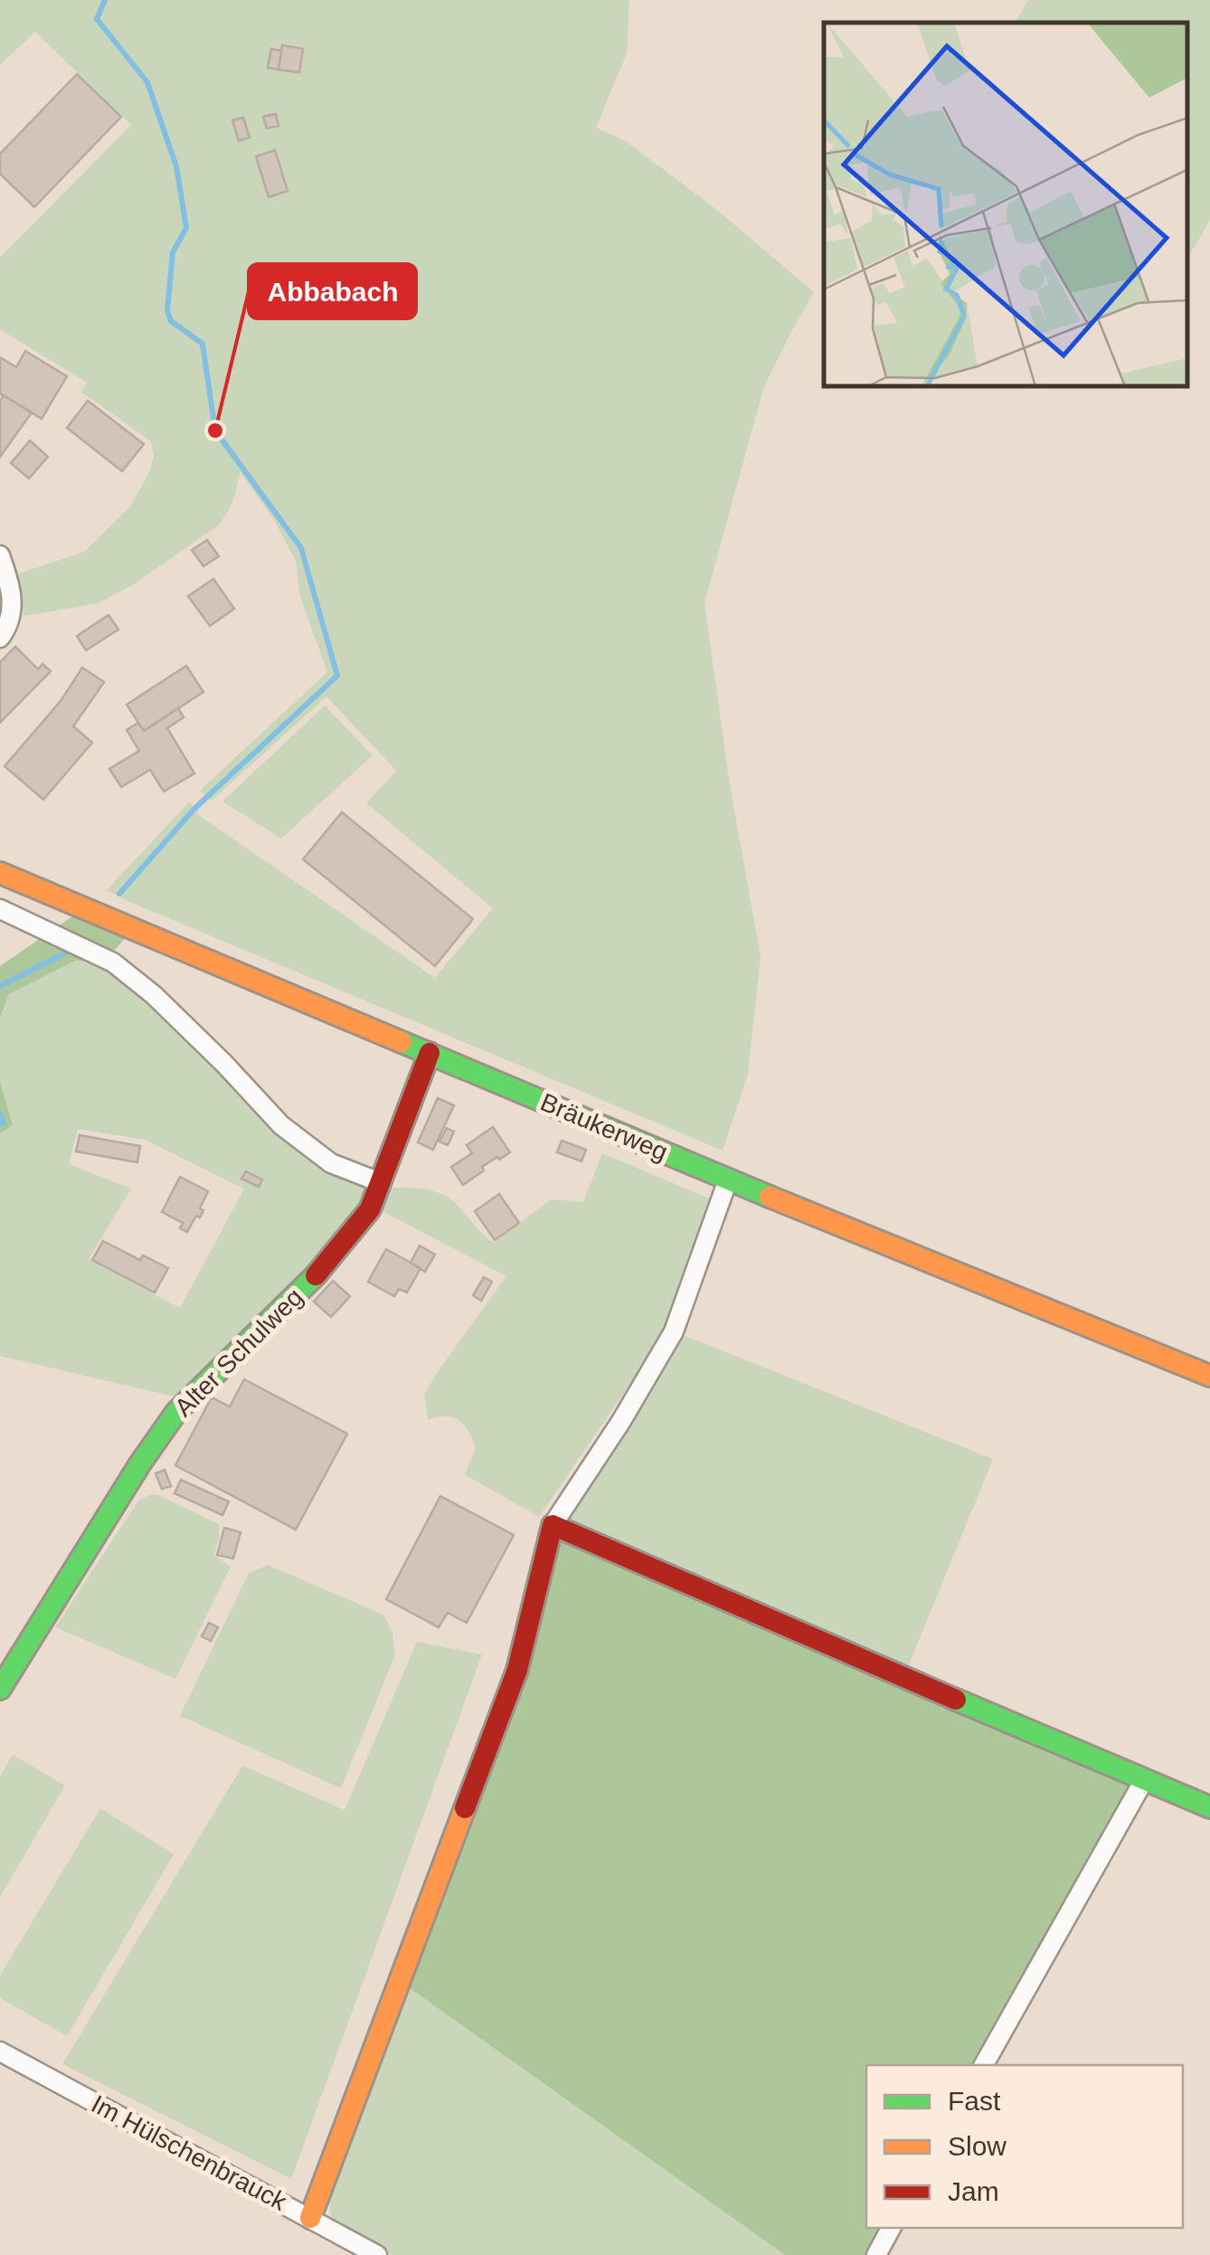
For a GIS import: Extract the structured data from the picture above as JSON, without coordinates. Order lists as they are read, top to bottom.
{
  "streets": {
    "street": ["Bräukerweg", "Alter Schulweg", "Im Hülschenbrauck"]
  },
  "crossings": [
    ["Bräukerweg", "Alter Schulweg"]
  ],
  "places": ["Abbabach"],
  "legend": ["Fast", "Slow", "Jam"]
}
